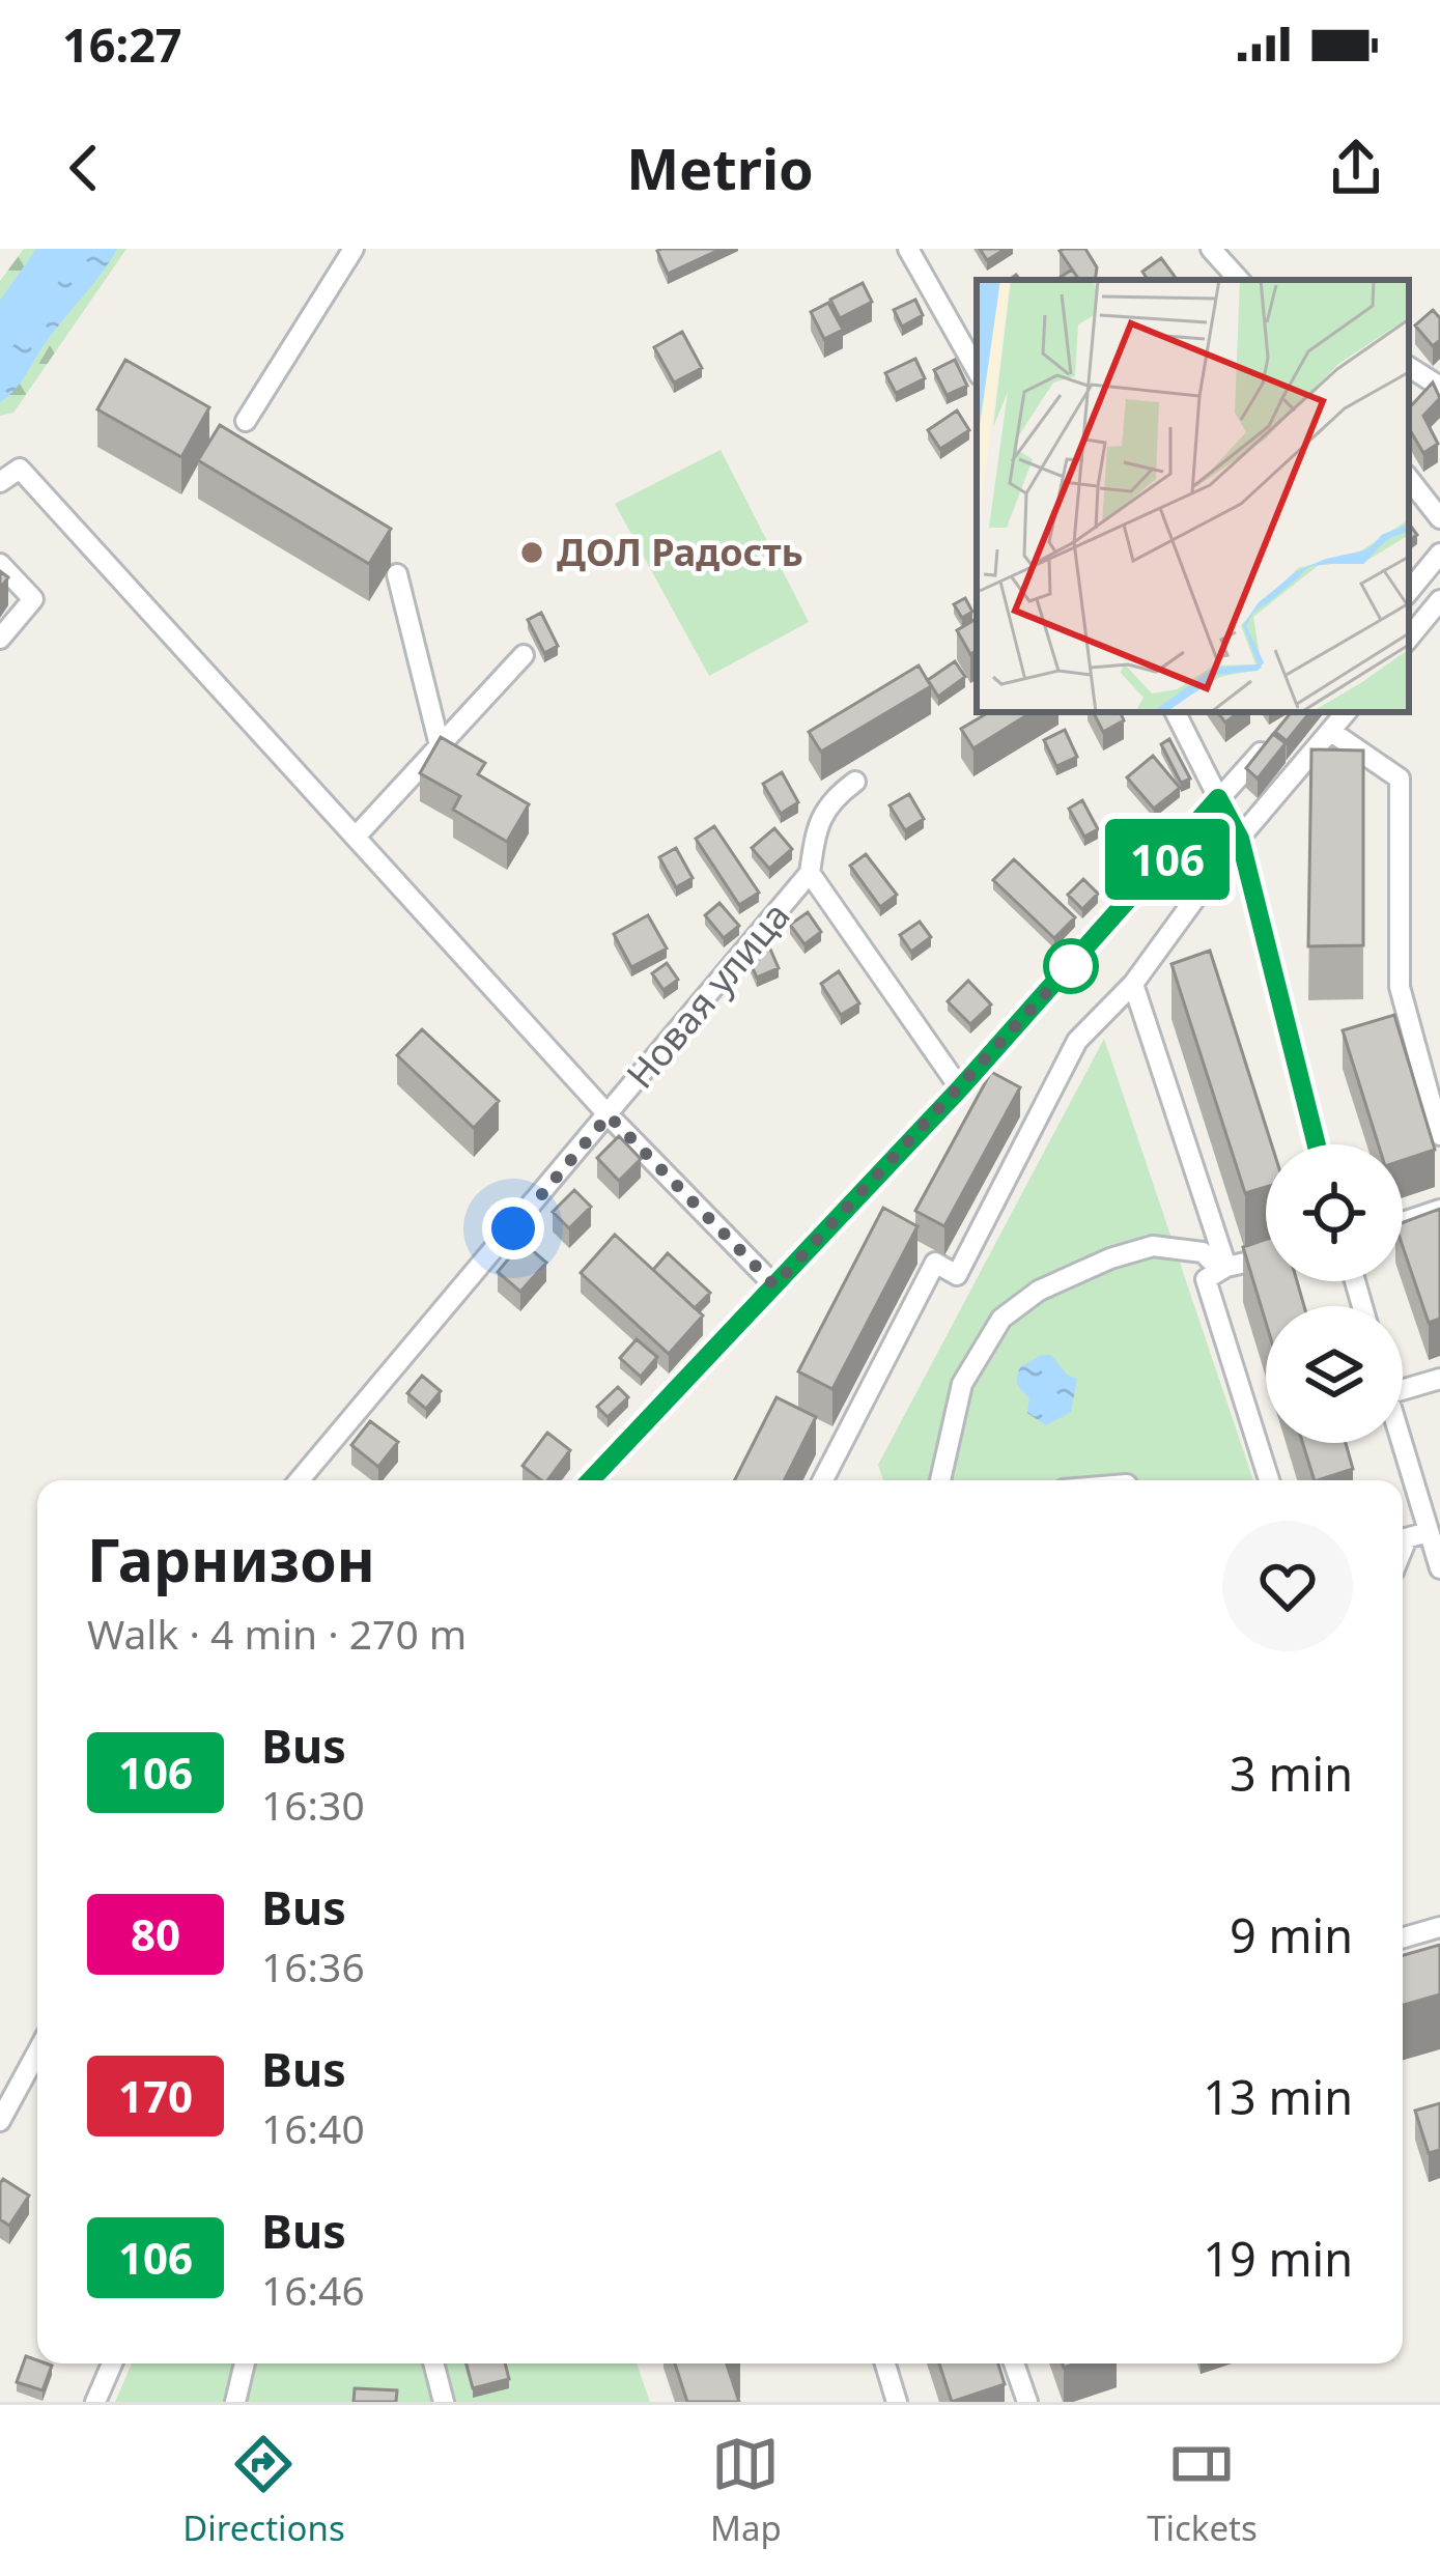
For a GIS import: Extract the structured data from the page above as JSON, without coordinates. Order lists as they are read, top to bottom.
{
  "streets": {
    "street": ["Новая улица"]
  },
  "places": ["ДОЛ Радость"],
  "lines": ["bus line 106"],
  "page": {
    "status": "16:27",
    "header": "Metrio",
    "on_map": "106",
    "heading": ["Гарнизон", "Walk · 4 min · 270 m"],
    "list": [
      {
        "mark": "106",
        "name": "Bus",
        "note": "16:30",
        "value": "3 min"
      },
      {
        "mark": "80",
        "name": "Bus",
        "note": "16:36",
        "value": "9 min"
      },
      {
        "mark": "170",
        "name": "Bus",
        "note": "16:40",
        "value": "13 min"
      },
      {
        "mark": "106",
        "name": "Bus",
        "note": "16:46",
        "value": "19 min"
      }
    ],
    "tabs": ["Directions", "Map", "Tickets"]
  }
}
